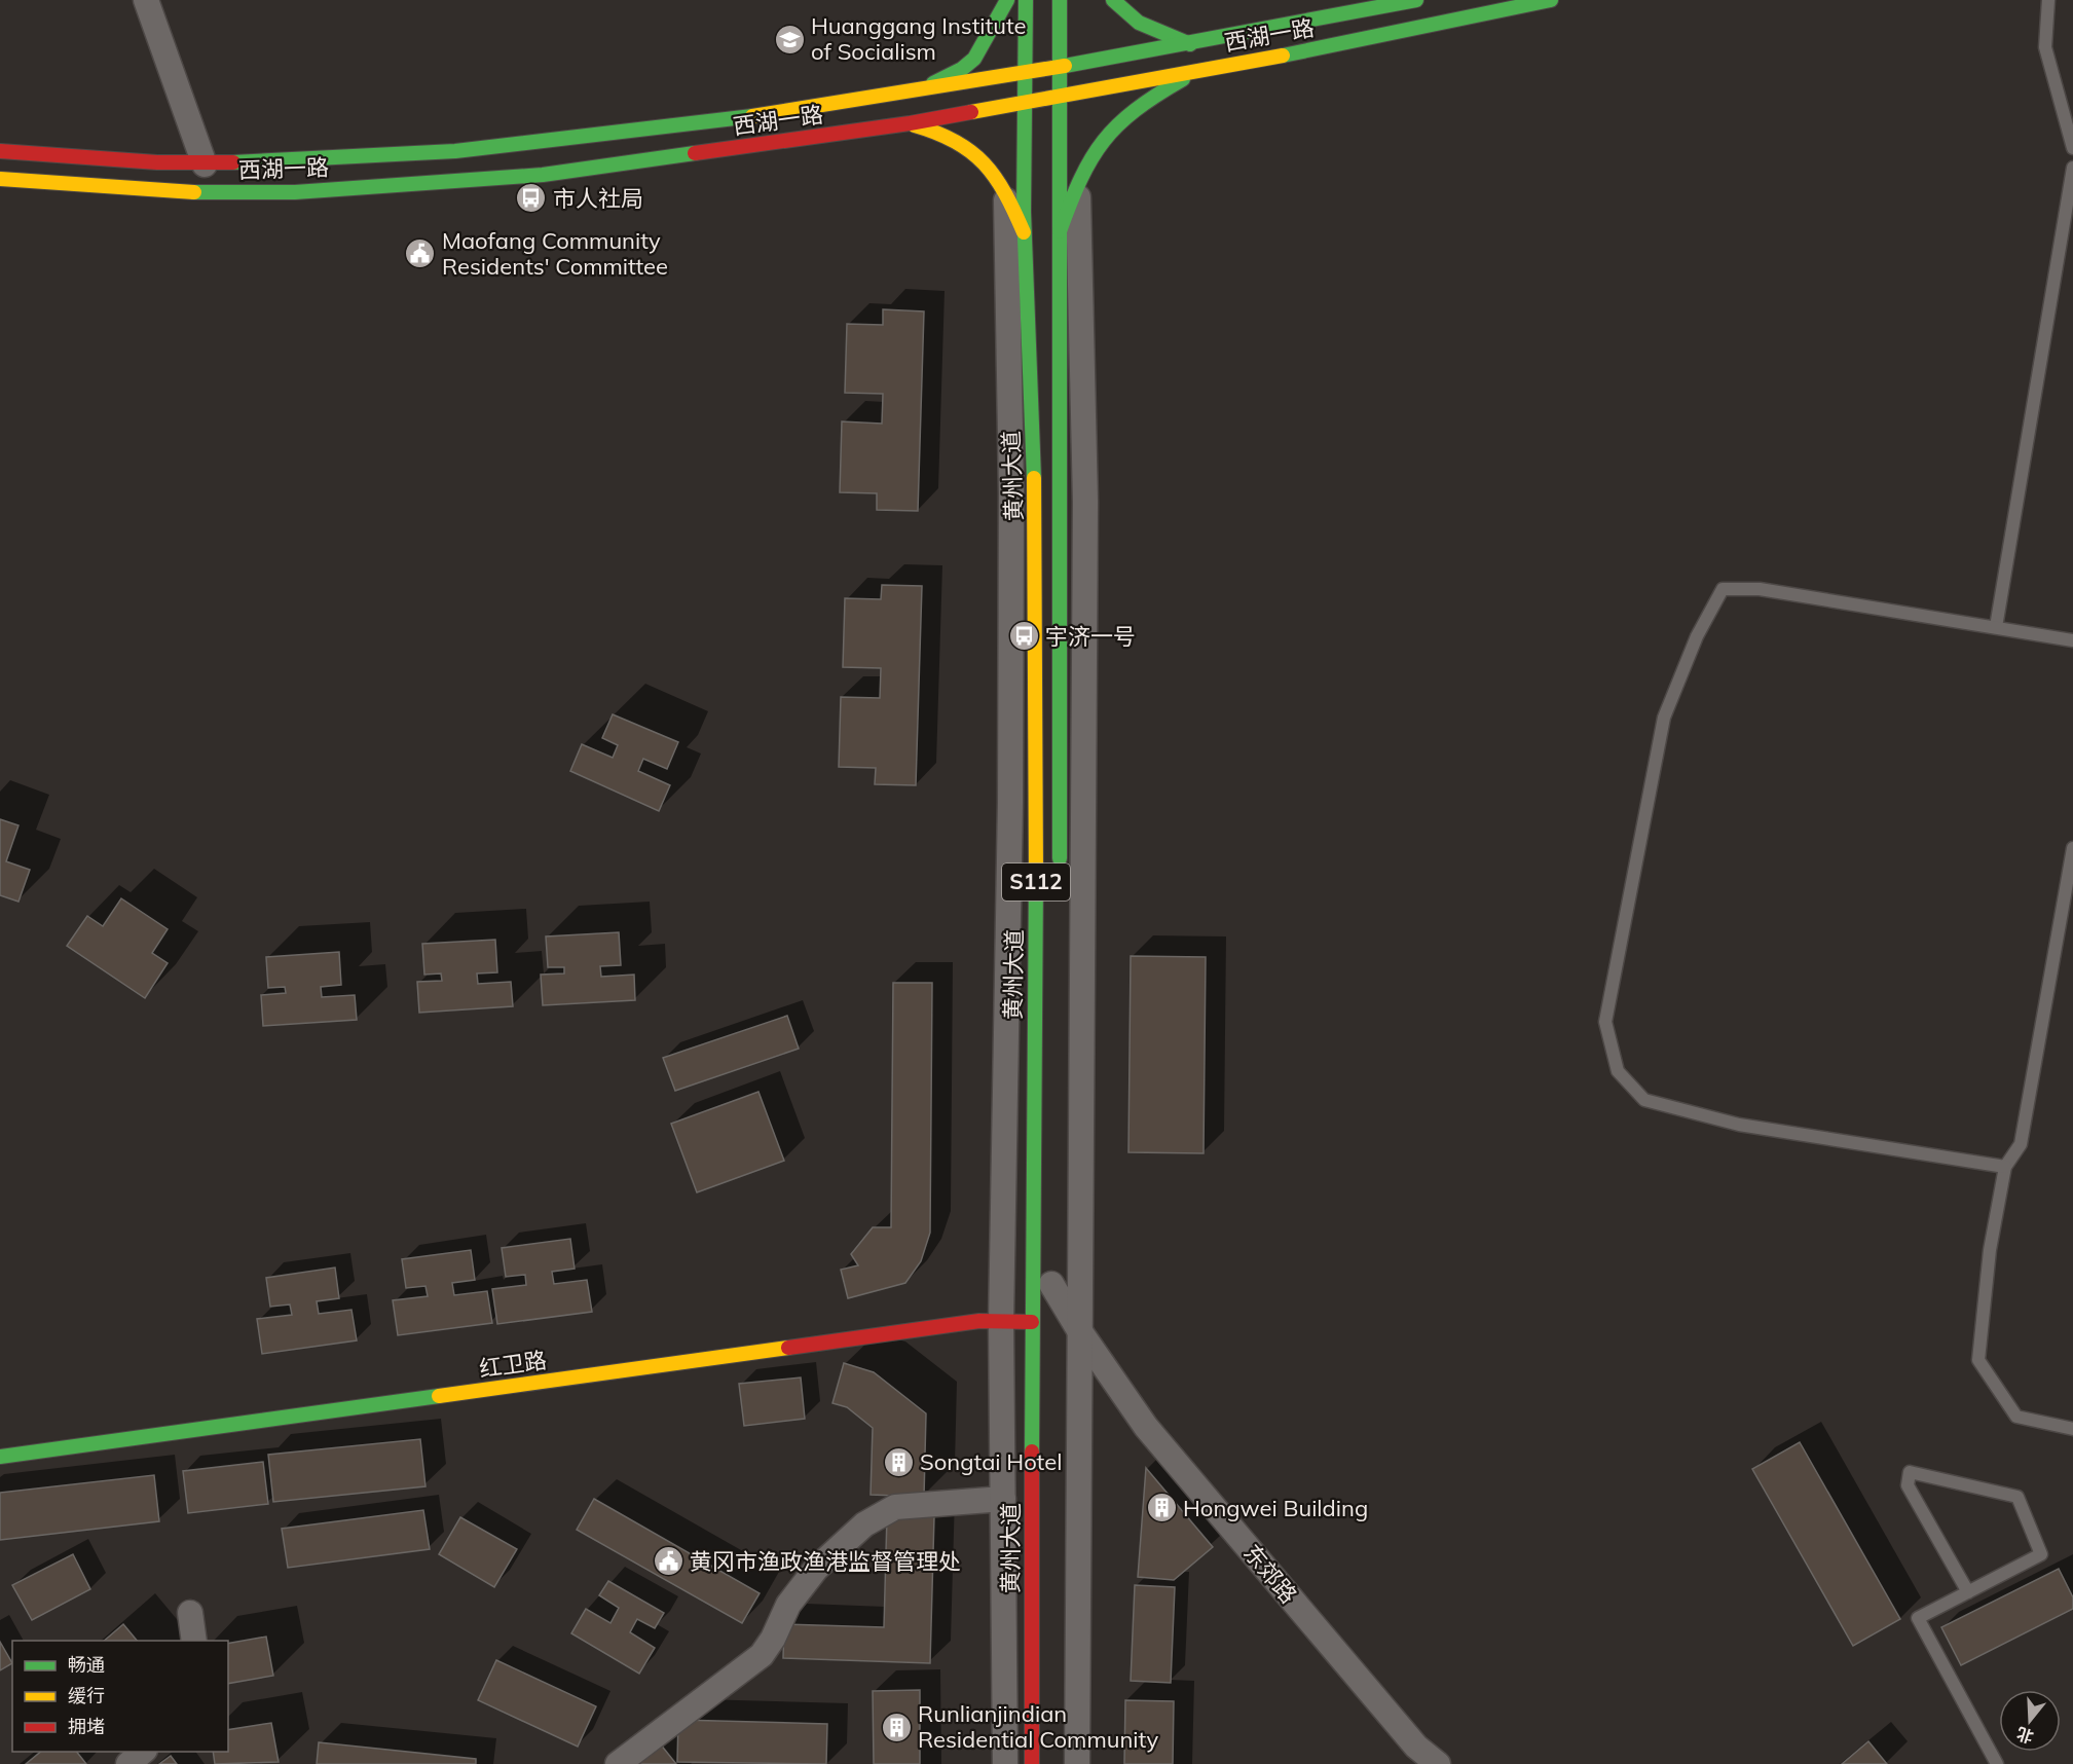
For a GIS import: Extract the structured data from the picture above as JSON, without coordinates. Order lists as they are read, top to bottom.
{
  "streets": {
    "main road": [
      "西湖一路",
      "黄州大道",
      "S112",
      "红卫路"
    ],
    "street": ["东郊路"]
  },
  "crossings": [
    ["西湖一路", "黄州大道"],
    ["黄州大道", "红卫路"]
  ],
  "places": {
    "school or university": ["Huanggang Institute of Socialism"],
    "bus stop": ["市人社局", "宇济一号"],
    "public building": ["Maofang Community Residents' Committee", "黄冈市渔政渔港监督管理处"],
    "building": ["Songtai Hotel", "Hongwei Building", "Runlianjindian Residential Community"]
  },
  "legend": ["畅通", "缓行", "拥堵"],
  "north": "bottom"
}
